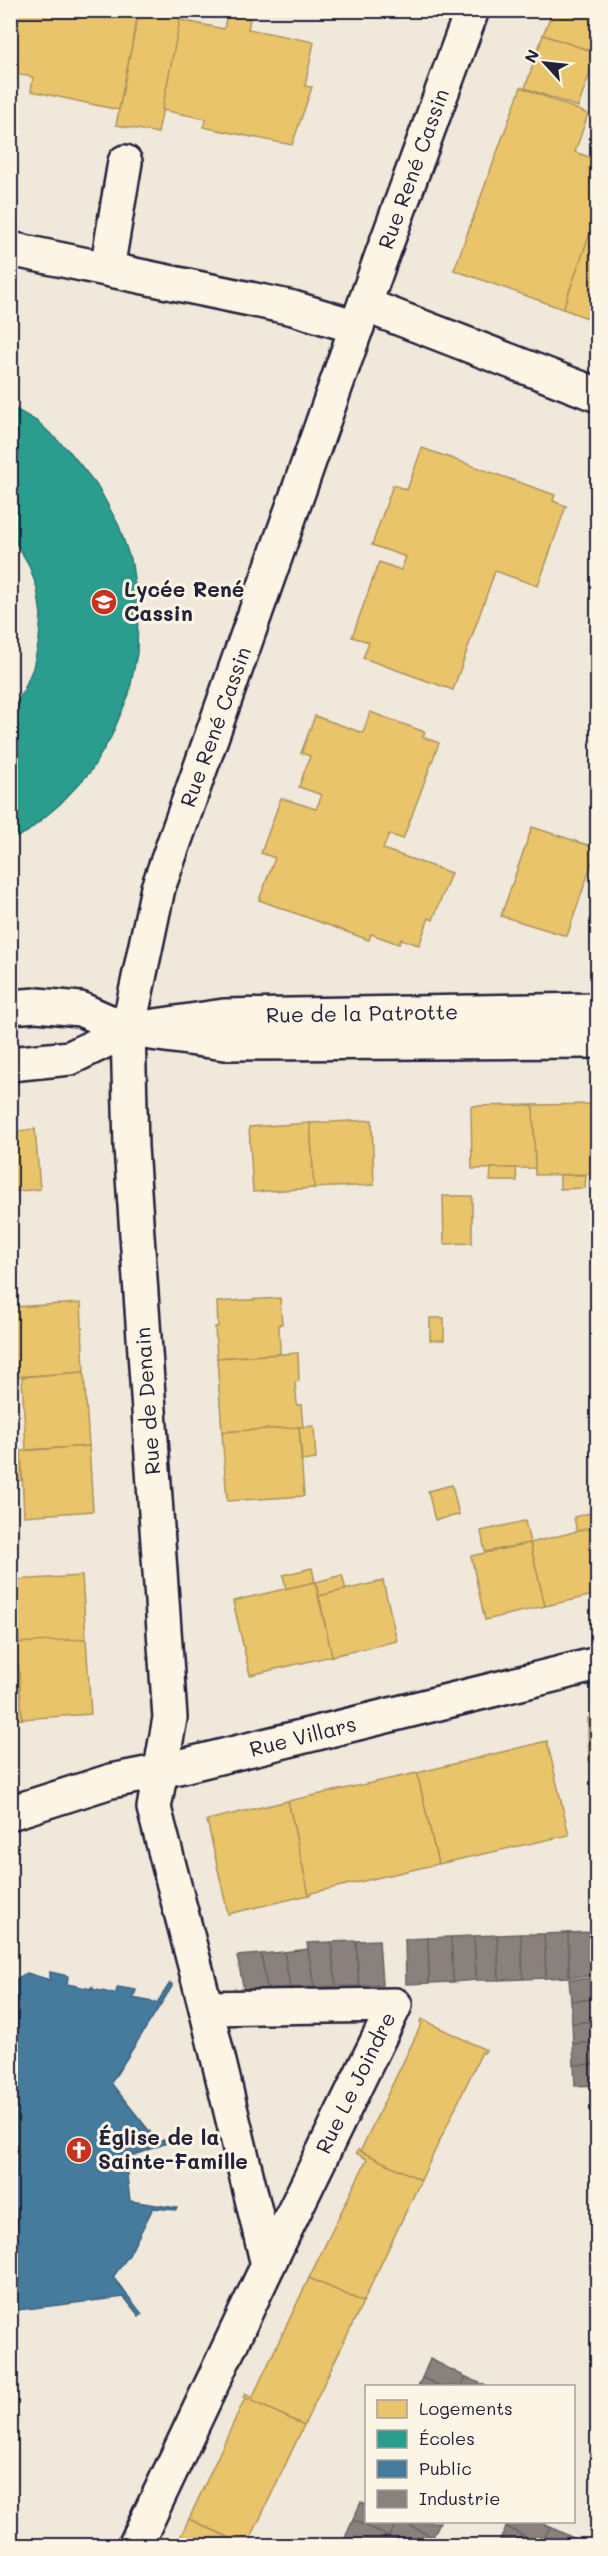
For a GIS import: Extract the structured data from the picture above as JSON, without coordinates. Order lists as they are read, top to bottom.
{
  "streets": {
    "street": [
      "Rue René Cassin",
      "Rue de la Patrotte",
      "Rue de Denain",
      "Rue Villars",
      "Rue Le Joindre"
    ]
  },
  "crossings": [
    ["Rue René Cassin", "Rue de la Patrotte"],
    ["Rue René Cassin", "Rue de Denain"],
    ["Rue de la Patrotte", "Rue de Denain"],
    ["Rue de Denain", "Rue Villars"]
  ],
  "places": {
    "school or university": ["Lycée René Cassin"],
    "church": ["Église de la Sainte-Famille"]
  },
  "legend": [
    "Logements",
    "Écoles",
    "Public",
    "Industrie"
  ],
  "north": "top left"
}
